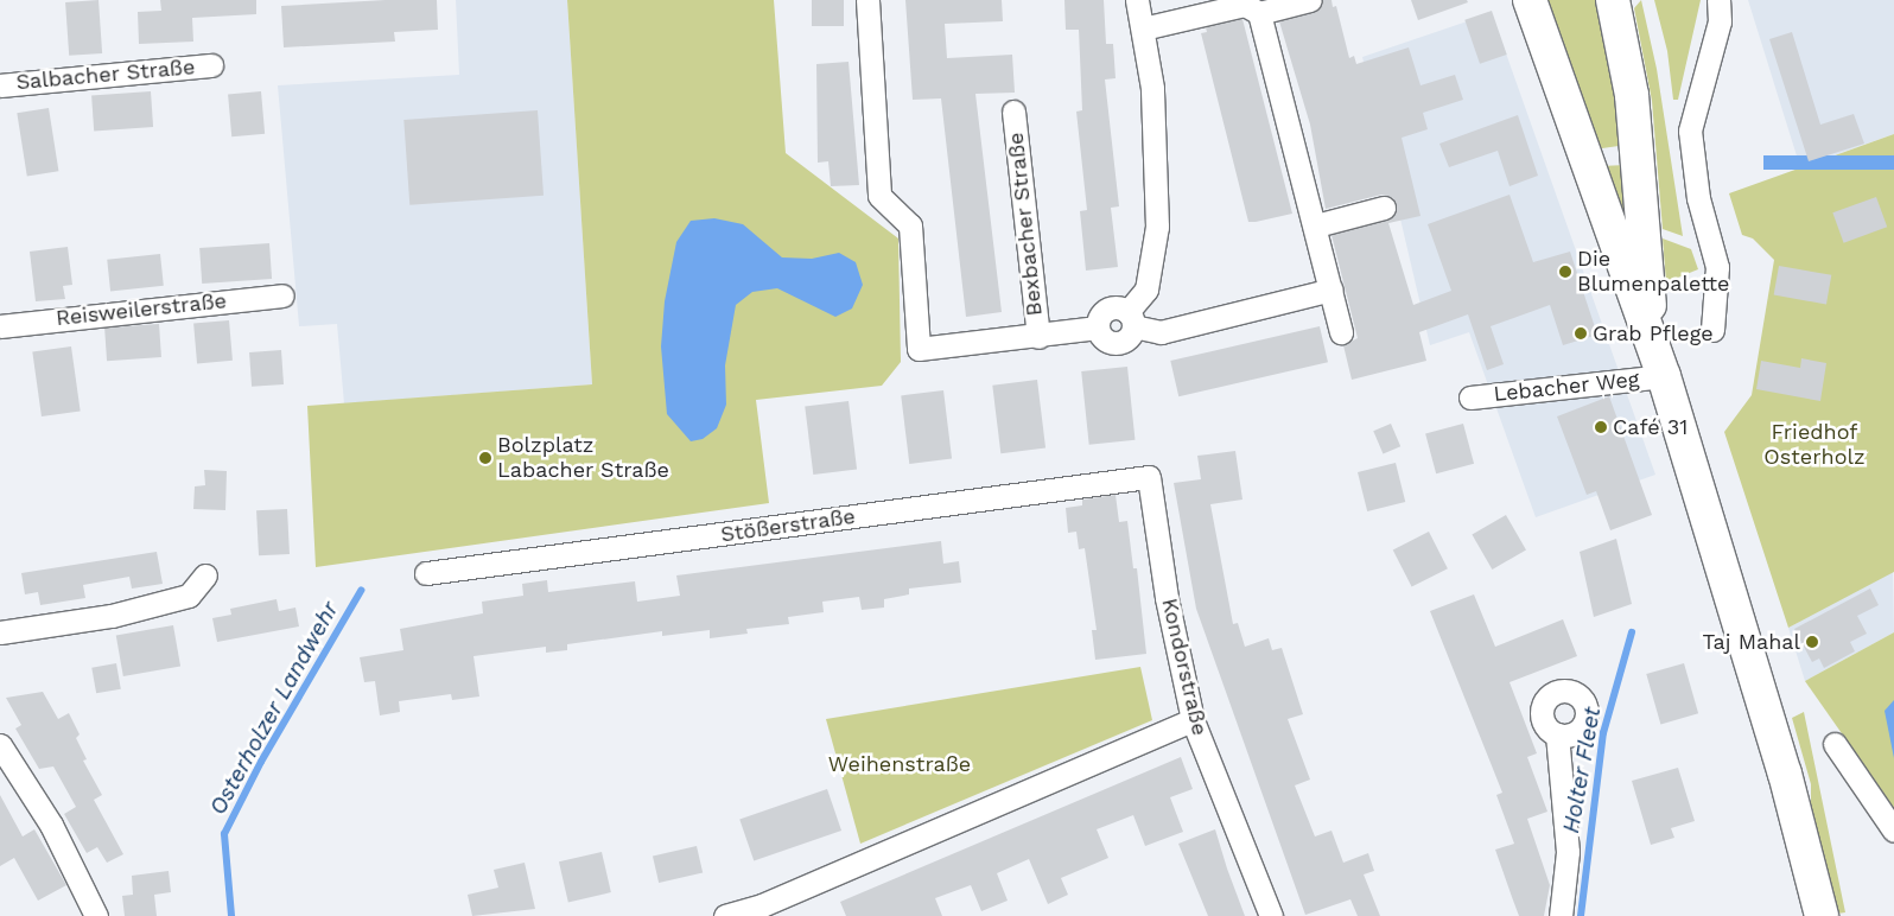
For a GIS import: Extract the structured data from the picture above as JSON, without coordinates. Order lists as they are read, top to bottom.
{
  "streets": {
    "street": [
      "Salbacher Straße",
      "Bexbacher Straße",
      "Reisweilerstraße",
      "Lebacher Weg",
      "Stößerstraße",
      "Kondorstraße"
    ]
  },
  "crossings": [
    ["Stößerstraße", "Kondorstraße"]
  ],
  "water": ["Osterholzer Landwehr", "Holter Fleet"],
  "parks": ["Friedhof Osterholz", "Weihenstraße"],
  "places": [
    "Die Blumenpalette",
    "Grab Pflege",
    "Café 31",
    "Bolzplatz Labacher Straße",
    "Taj Mahal"
  ]
}
